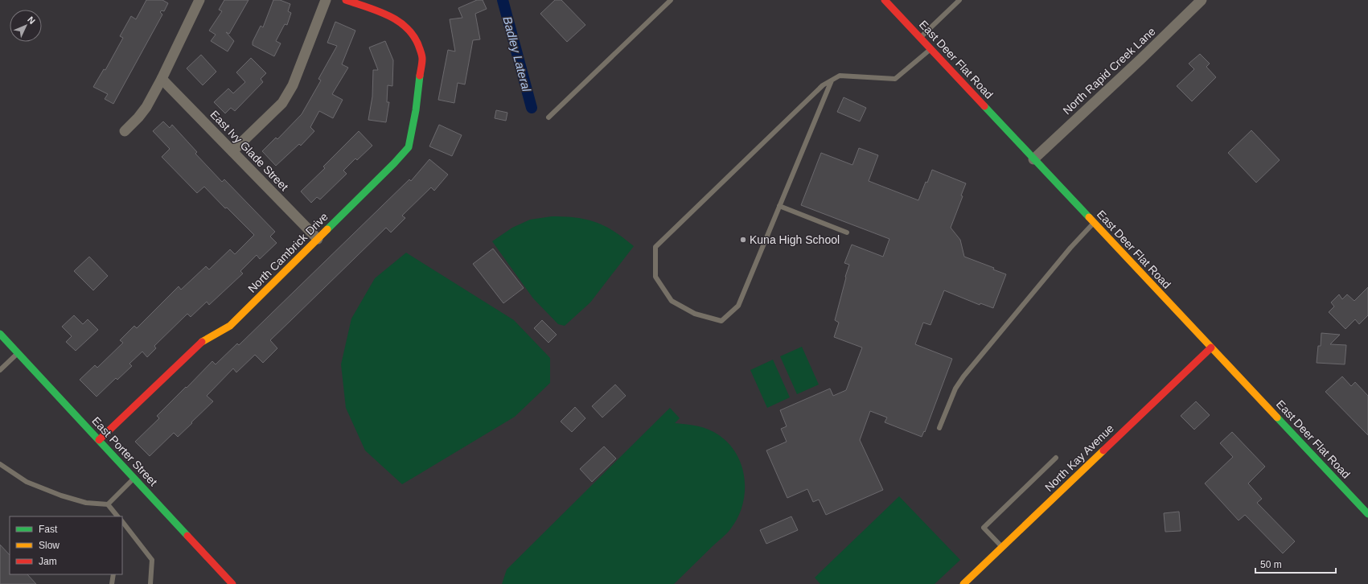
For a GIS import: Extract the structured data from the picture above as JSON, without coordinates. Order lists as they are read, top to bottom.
{
  "streets": {
    "street": [
      "East Deer Flat Road",
      "North Rapid Creek Lane",
      "East Ivy Glade Street",
      "North Cambrick Drive",
      "East Porter Street",
      "North Kay Avenue"
    ]
  },
  "crossings": [
    ["East Deer Flat Road", "North Rapid Creek Lane"],
    ["East Deer Flat Road", "North Kay Avenue"],
    ["East Ivy Glade Street", "North Cambrick Drive"],
    ["North Cambrick Drive", "East Porter Street"]
  ],
  "water": ["Badley Lateral"],
  "places": ["Kuna High School"],
  "legend": ["Fast", "Slow", "Jam"],
  "scale_bar": "50 m",
  "north": "top right"
}
